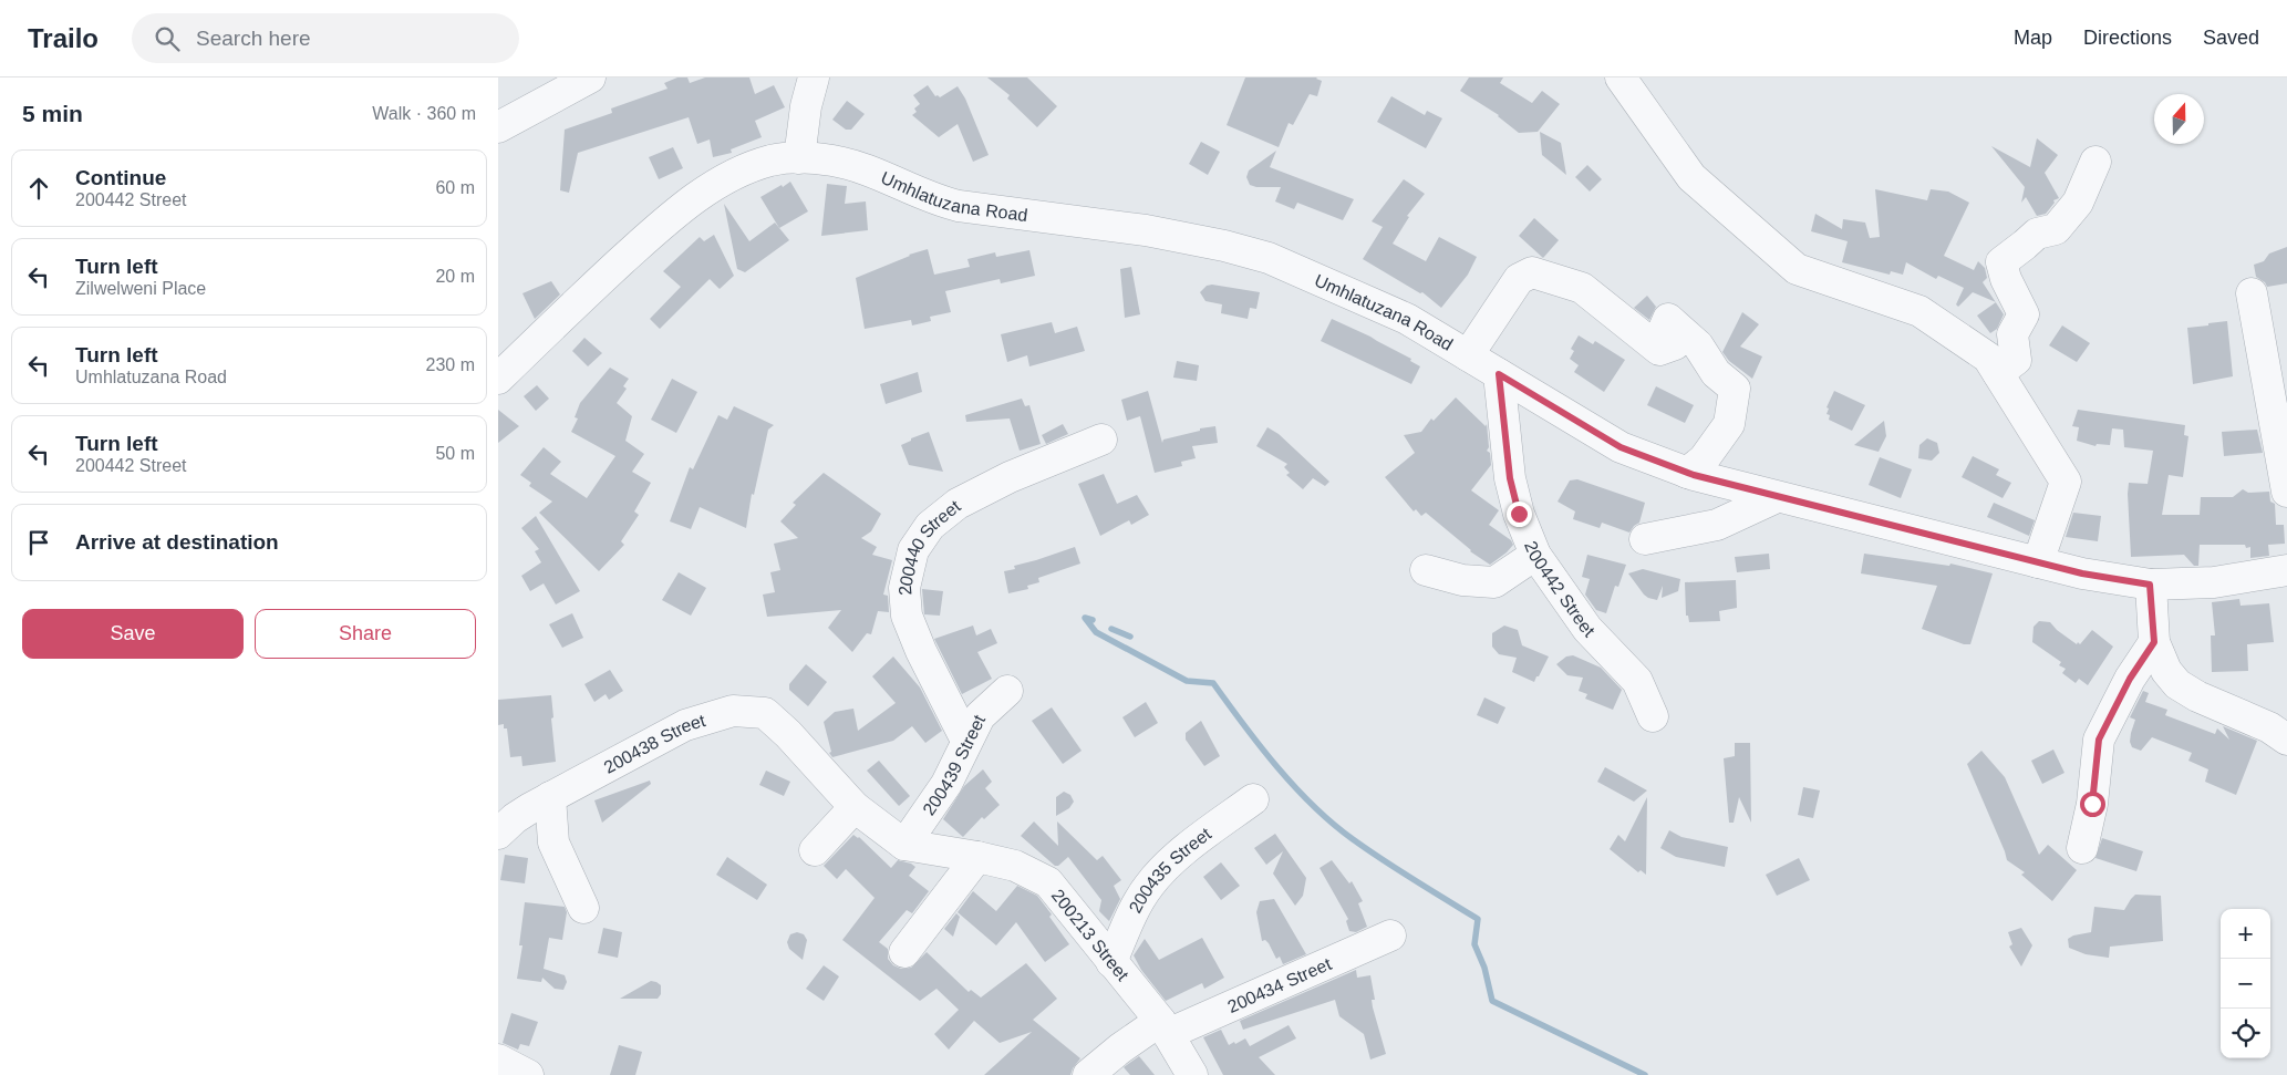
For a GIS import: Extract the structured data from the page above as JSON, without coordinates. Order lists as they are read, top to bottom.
{
  "streets": {
    "street": [
      "Umhlatuzana Road",
      "200440 Street",
      "200442 Street",
      "200438 Street",
      "200439 Street",
      "200435 Street",
      "200213 Street",
      "200434 Street"
    ]
  },
  "crossings": [
    ["Umhlatuzana Road", "200442 Street"],
    ["200440 Street", "200439 Street"],
    ["200438 Street", "200213 Street"],
    ["200439 Street", "200213 Street"],
    ["200435 Street", "200213 Street"],
    ["200213 Street", "200434 Street"]
  ],
  "north": "top",
  "page": {
    "header": "Trailo",
    "search": "Search here",
    "nav": ["Map", "Directions", "Saved"],
    "heading": ["5 min", "Walk · 360 m"],
    "list": [
      ["Continue", "200442 Street", "60 m"],
      ["Turn left", "Zilwelweni Place", "20 m"],
      ["Turn left", "Umhlatuzana Road", "230 m"],
      ["Turn left", "200442 Street", "50 m"],
      "Arrive at destination"
    ],
    "buttons": ["Save", "Share"],
    "map_buttons": ["+", "−"]
  }
}
